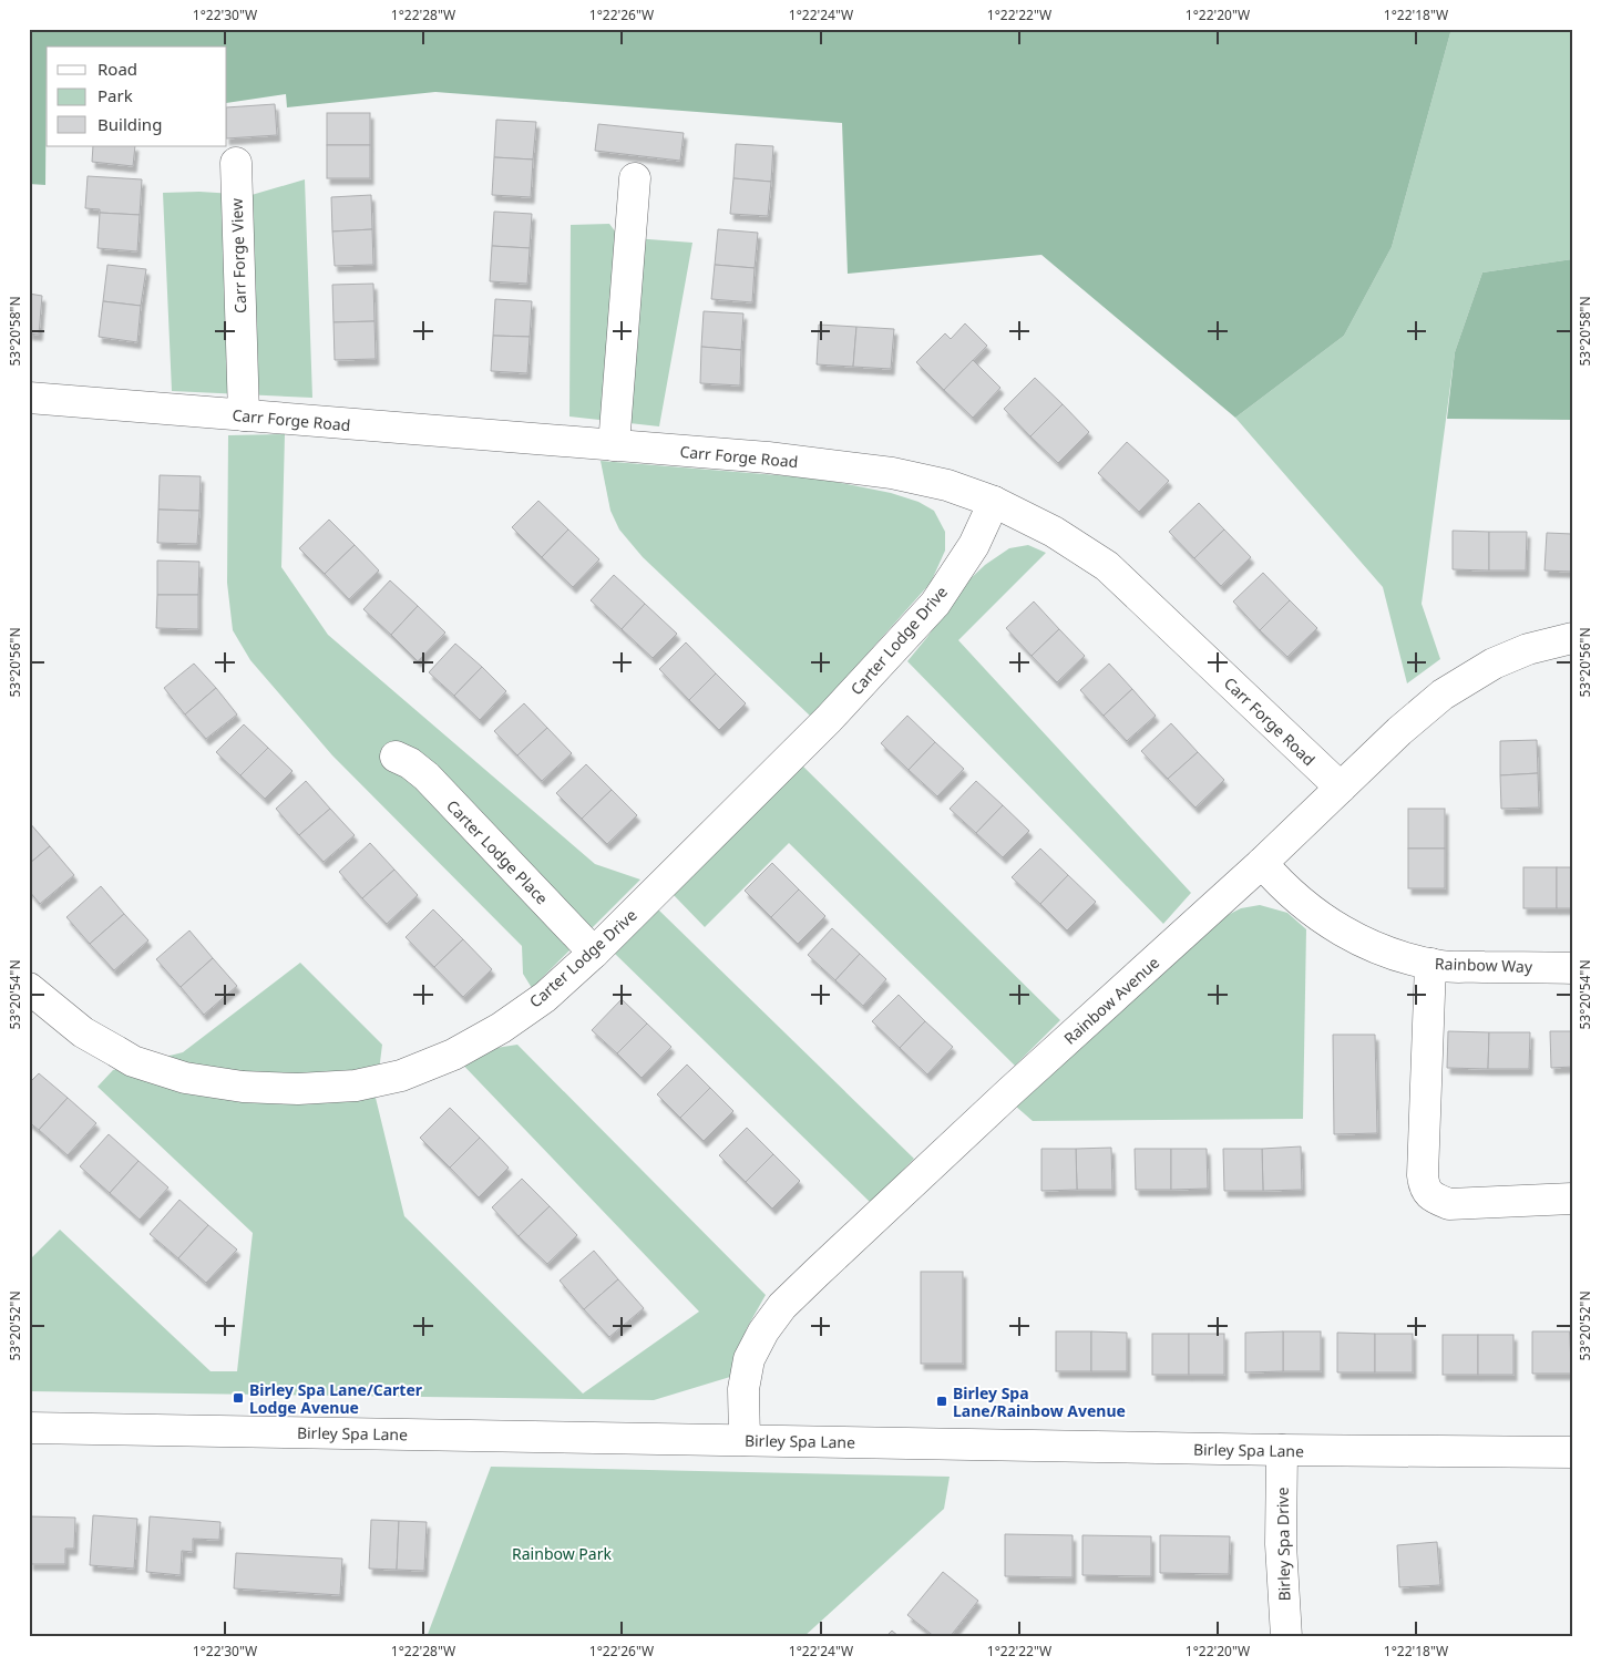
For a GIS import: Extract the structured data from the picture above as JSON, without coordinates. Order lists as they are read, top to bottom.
{
  "streets": {
    "street": [
      "Carr Forge View",
      "Carr Forge Road",
      "Carter Lodge Drive",
      "Carter Lodge Place",
      "Rainbow Way",
      "Rainbow Avenue",
      "Birley Spa Lane",
      "Birley Spa Drive"
    ]
  },
  "crossings": [
    ["Carr Forge View", "Carr Forge Road"],
    ["Carr Forge Road", "Carter Lodge Drive"],
    ["Carr Forge Road", "Rainbow Avenue"],
    ["Carter Lodge Drive", "Carter Lodge Place"],
    ["Rainbow Way", "Rainbow Avenue"],
    ["Rainbow Avenue", "Birley Spa Lane"],
    ["Birley Spa Lane", "Birley Spa Drive"]
  ],
  "parks": ["Rainbow Park"],
  "places": {
    "transit": ["Birley Spa Lane/Carter Lodge Avenue", "Birley Spa Lane/Rainbow Avenue"]
  },
  "legend": ["Road", "Park", "Building"],
  "coordinates": [
    "1°22'30\"W",
    "1°22'28\"W",
    "1°22'26\"W",
    "1°22'24\"W",
    "1°22'22\"W",
    "1°22'20\"W",
    "1°22'18\"W",
    "53°20'58\"N",
    "53°20'56\"N",
    "53°20'54\"N",
    "53°20'52\"N"
  ]
}
